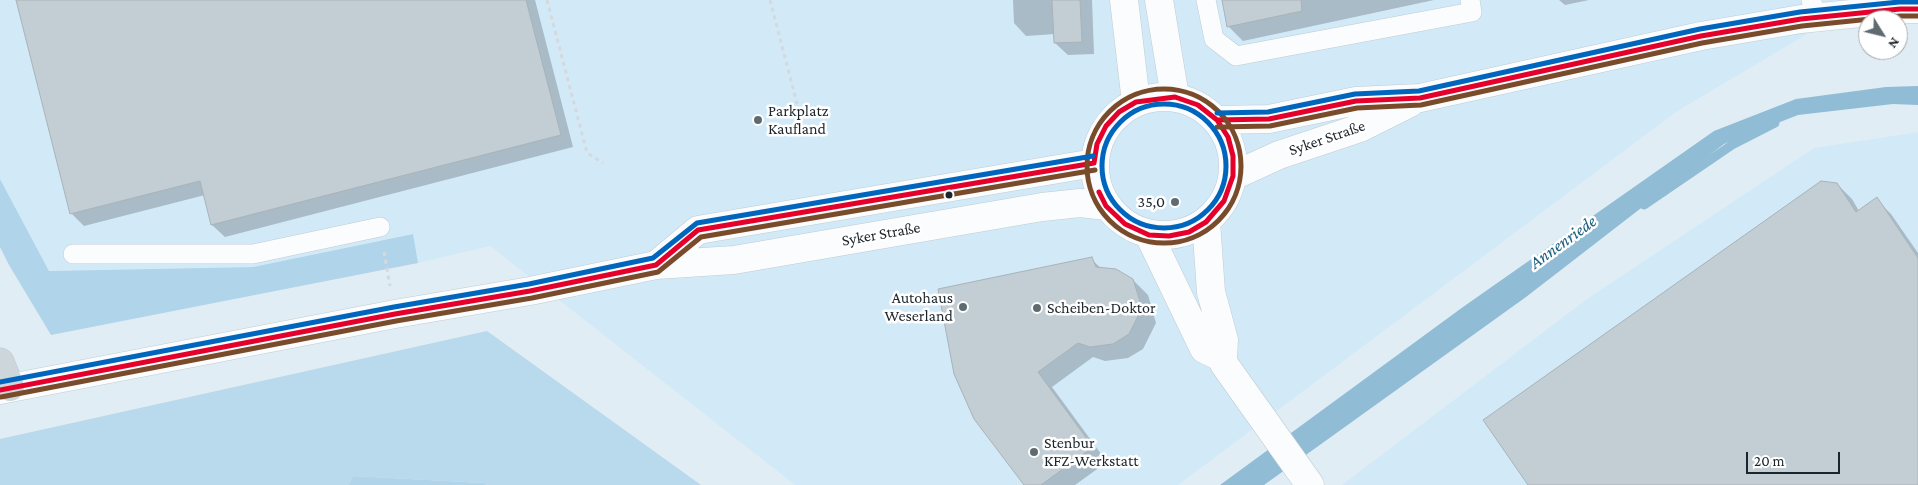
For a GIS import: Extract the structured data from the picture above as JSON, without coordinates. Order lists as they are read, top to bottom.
{
  "streets": {
    "main road": ["Syker Straße"]
  },
  "water": ["Annenriede"],
  "places": [
    "Parkplatz Kaufland",
    "35,0",
    "Autohaus Weserland",
    "Scheiben-Doktor",
    "Stenbur KFZ-Werkstatt"
  ],
  "scale_bar": "20 m",
  "north": "bottom right"
}
